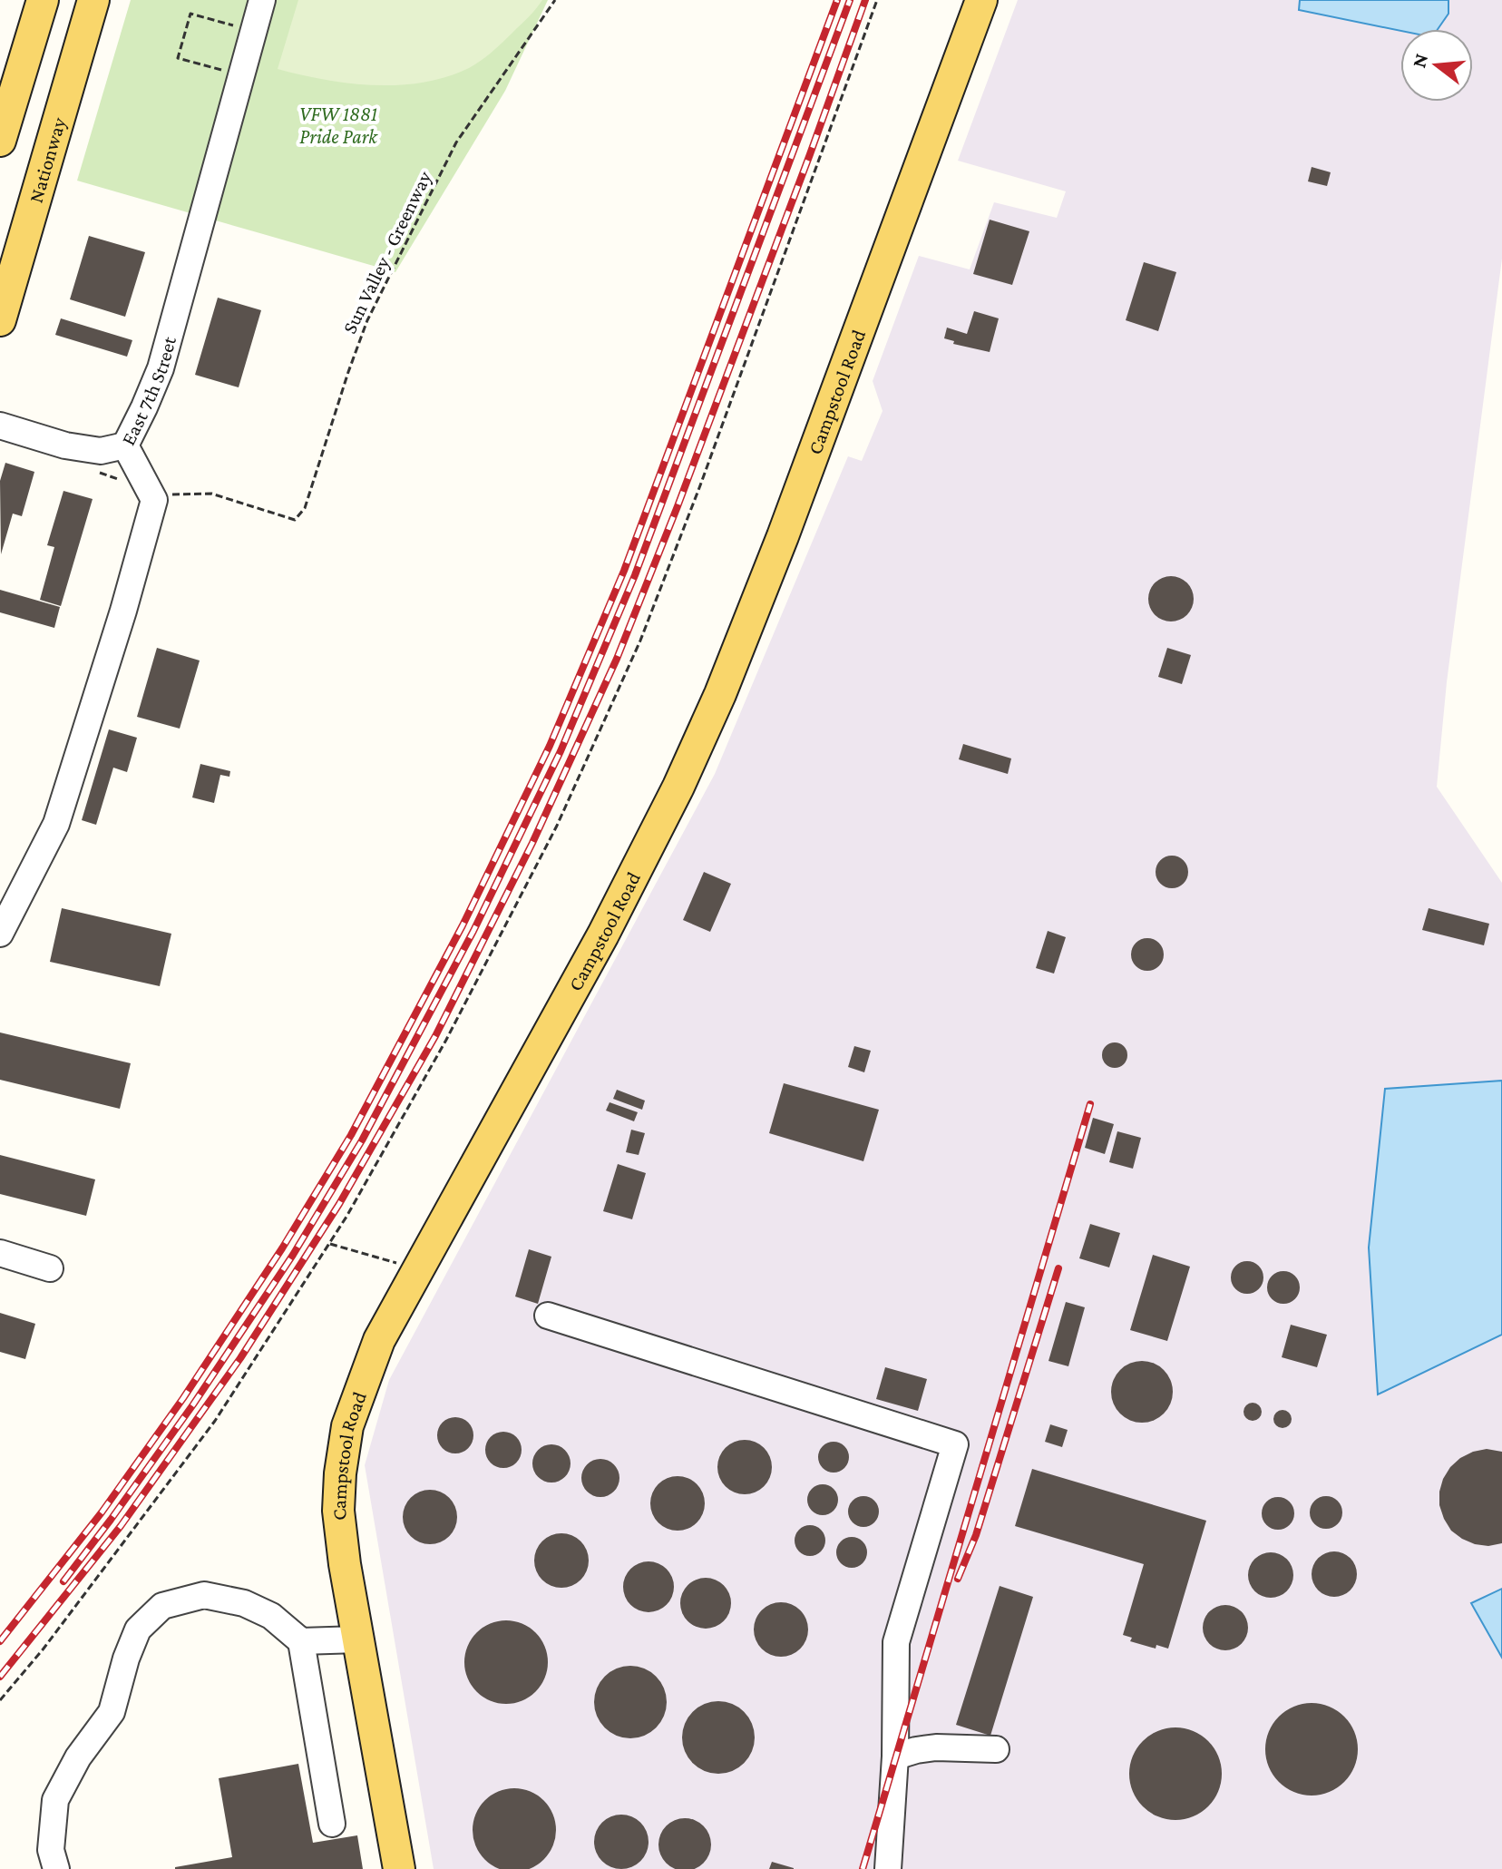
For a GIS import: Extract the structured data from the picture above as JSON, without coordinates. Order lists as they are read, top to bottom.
{
  "streets": {
    "main road": ["Nationway", "Campstool Road"],
    "street": ["East 7th Street"],
    "path": ["Sun Valley - Greenway"]
  },
  "crossings": [
    ["Sun Valley - Greenway", "East 7th Street"]
  ],
  "parks": ["VFW 1881 Pride Park"],
  "north": "left"
}
